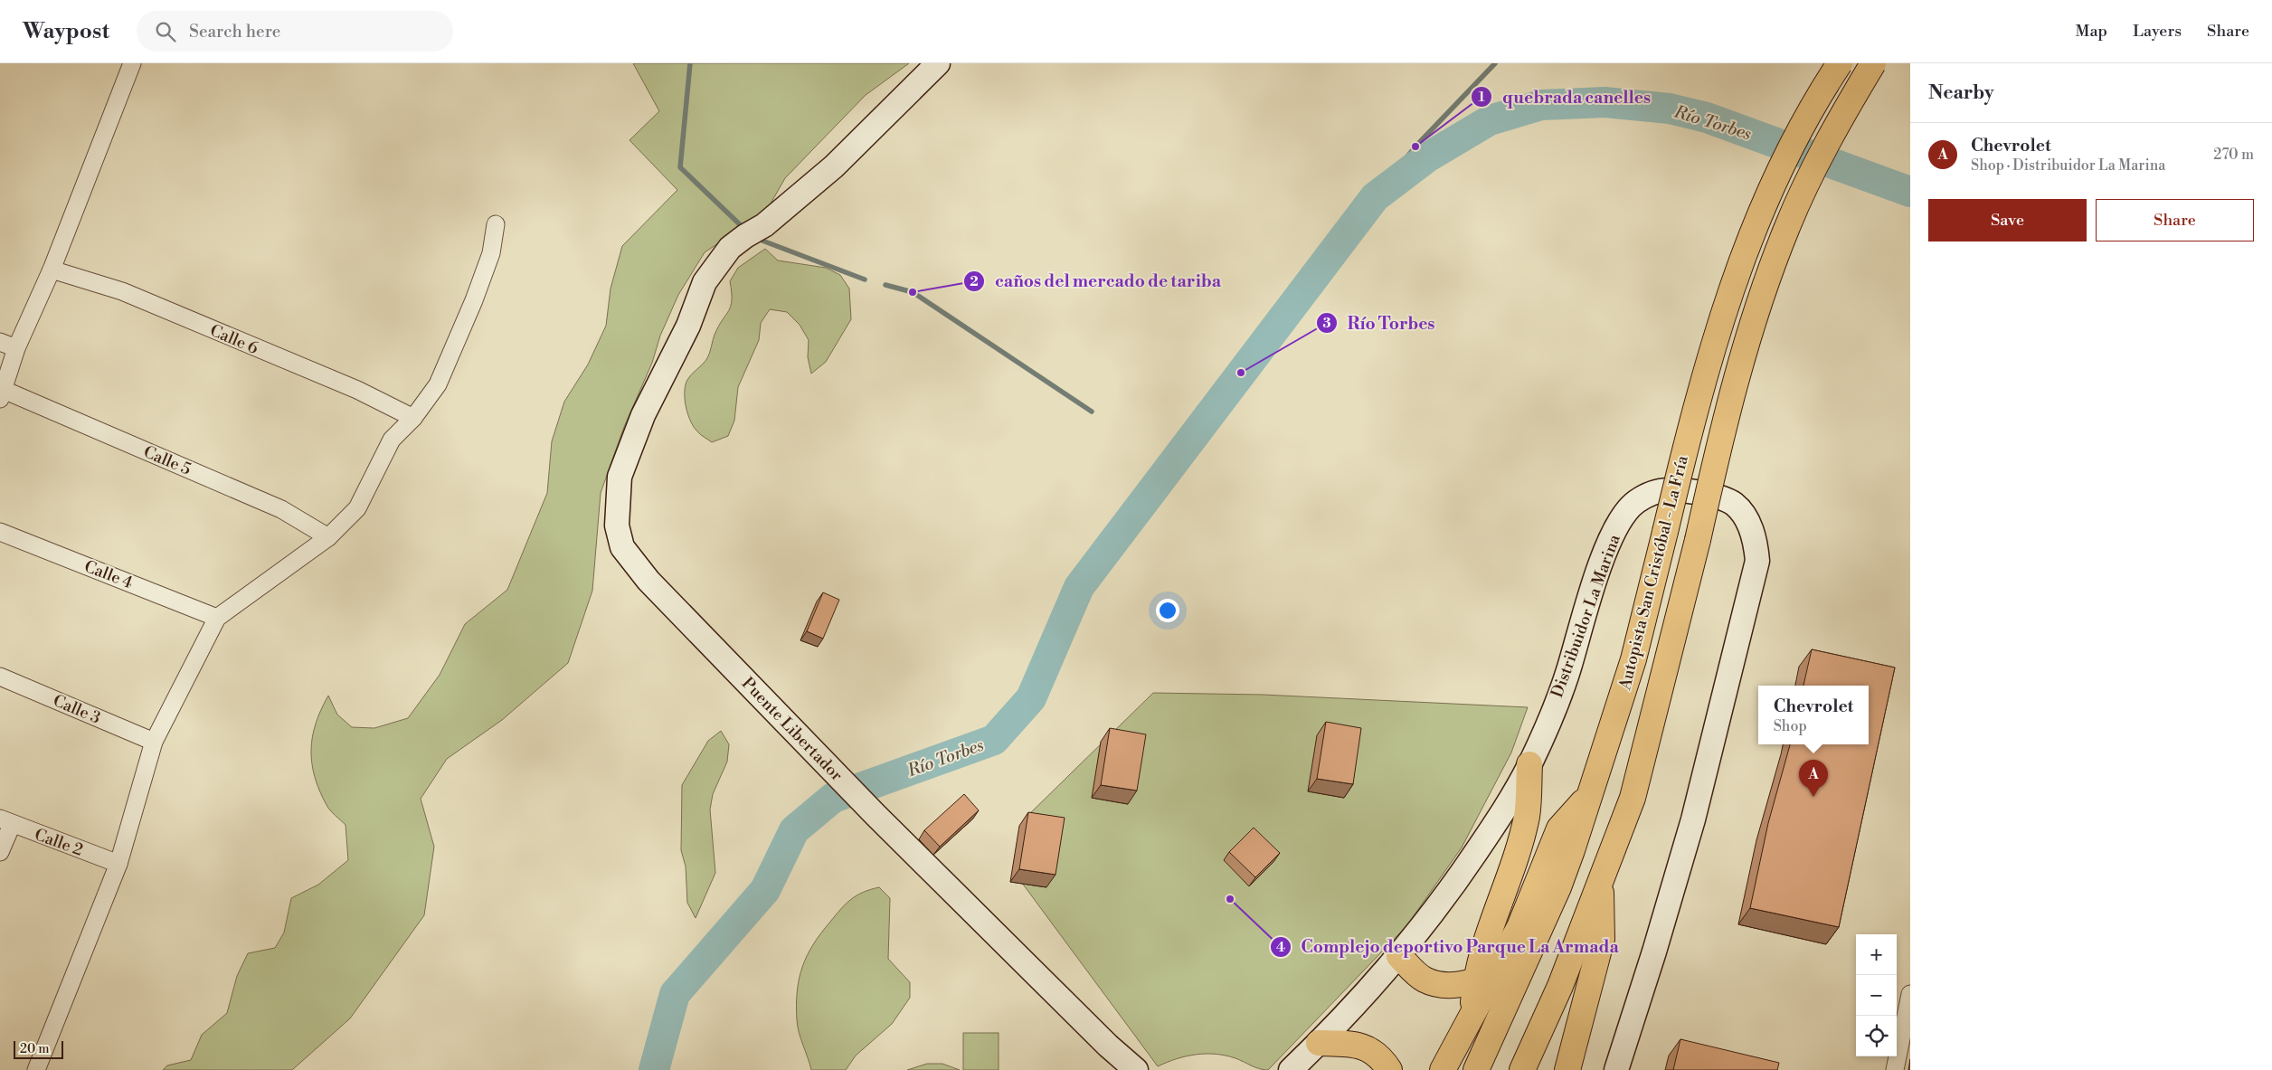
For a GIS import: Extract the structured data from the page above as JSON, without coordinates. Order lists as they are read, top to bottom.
{
  "streets": {
    "highway": ["Autopista San Cristóbal - La Fría"],
    "street": [
      "Calle 6",
      "Calle 5",
      "Calle 4",
      "Distribuidor La Marina",
      "Calle 3",
      "Puente Libertador",
      "Calle 2"
    ]
  },
  "water": ["Río Torbes"],
  "places": [
    "quebrada canelles",
    "caños del mercado de tariba",
    "Río Torbes",
    "Complejo deportivo Parque La Armada"
  ],
  "scale_bar": "20 m",
  "page": {
    "header": "Waypost",
    "search": "Search here",
    "nav": ["Map", "Layers", "Share"],
    "heading": "Nearby",
    "list": [
      {
        "mark": "A",
        "name": "Chevrolet",
        "note": "Shop · Distribuidor La Marina",
        "value": "270 m"
      }
    ],
    "buttons": ["Save", "Share"],
    "popup": ["Chevrolet", "Shop"],
    "pins": "A",
    "map_buttons": ["+", "−"],
    "scale": "20 m"
  }
}
